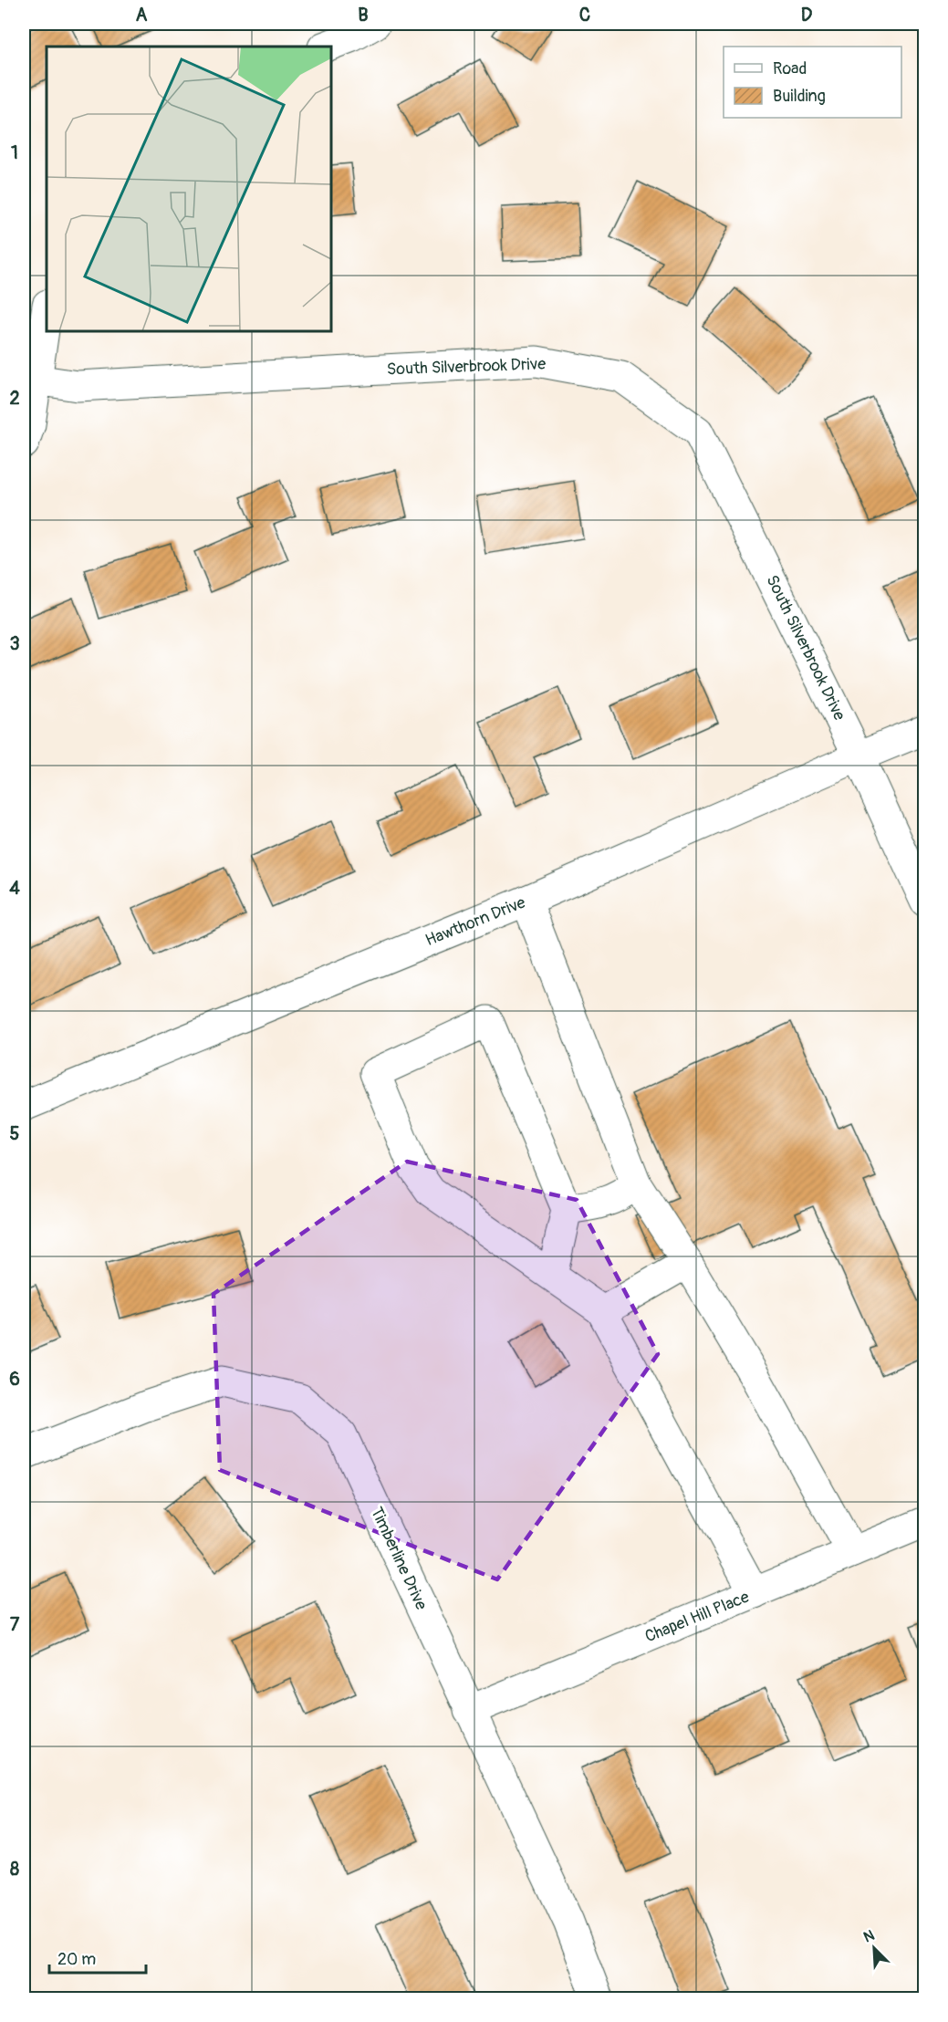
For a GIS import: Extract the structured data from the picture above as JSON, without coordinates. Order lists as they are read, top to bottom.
{
  "streets": {
    "street": [
      "South Silverbrook Drive",
      "Hawthorn Drive",
      "Timberline Drive",
      "Chapel Hill Place"
    ]
  },
  "crossings": [
    ["South Silverbrook Drive", "Hawthorn Drive"],
    ["Timberline Drive", "Chapel Hill Place"]
  ],
  "legend": ["Road", "Building"],
  "scale_bar": "20 m",
  "north": "top left",
  "grid": {
    "columns": [
      "A",
      "B",
      "C",
      "D"
    ],
    "rows": [
      "1",
      "2",
      "3",
      "4",
      "5",
      "6",
      "7",
      "8"
    ]
  }
}
